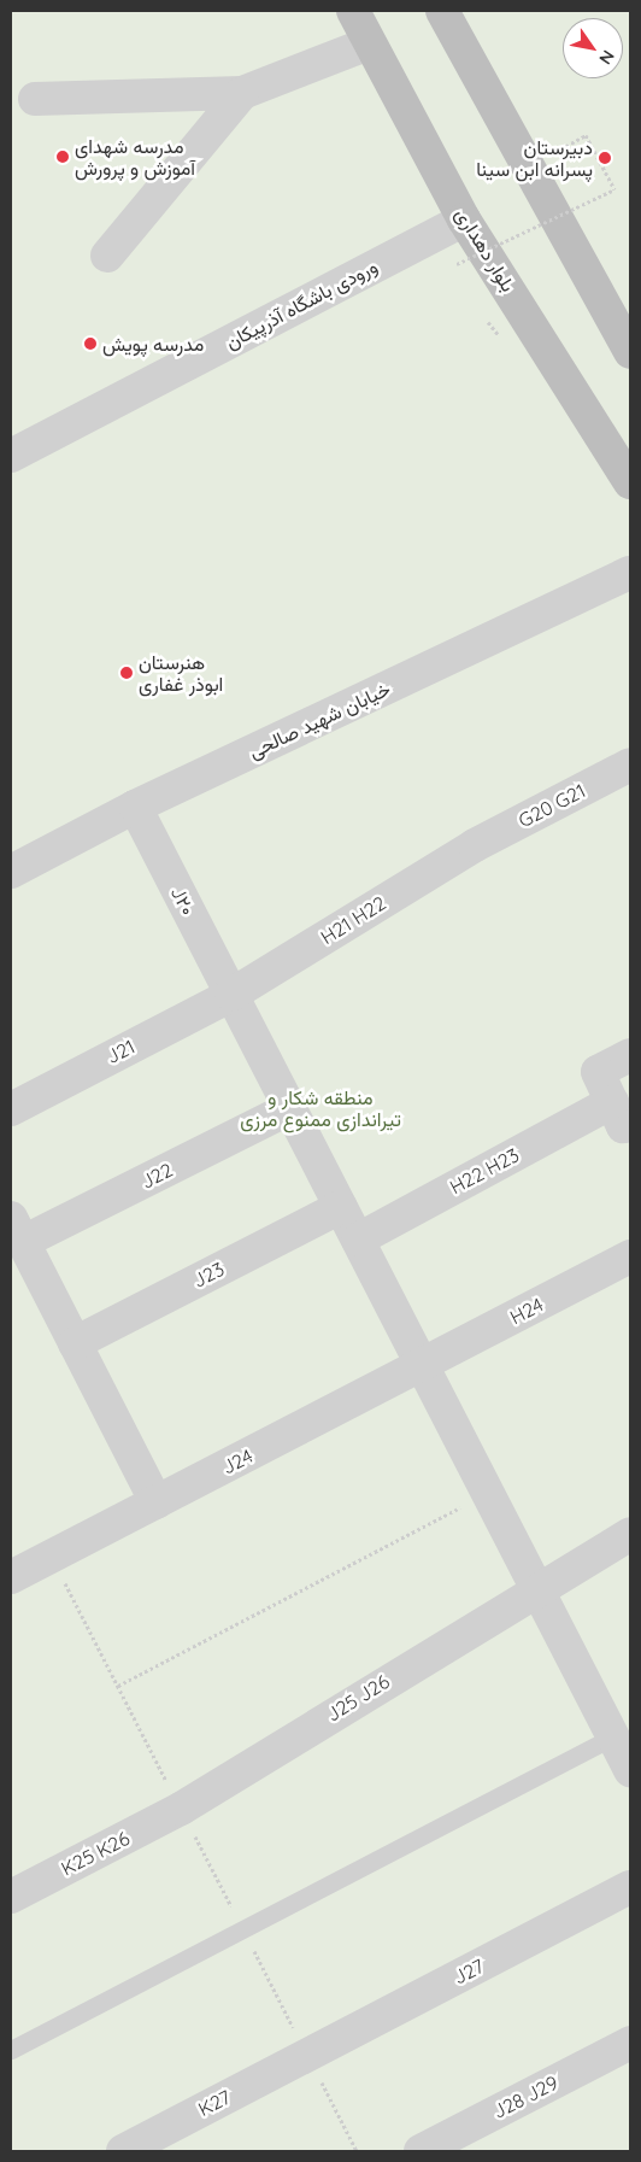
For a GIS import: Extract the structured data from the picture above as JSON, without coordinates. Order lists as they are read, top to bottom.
{
  "streets": {
    "main road": ["بلوار دهداری"],
    "street": [
      "ورودی باشگاه آذرپیکان",
      "خیابان شهید صالحی",
      "G20 G21",
      "J۲۰",
      "H21 H22",
      "J21",
      "H22 H23",
      "J22",
      "J23",
      "H24",
      "J24",
      "J25 J26",
      "K25 K26",
      "J27",
      "J28 J29",
      "K27"
    ]
  },
  "crossings": [
    ["بلوار دهداری", "ورودی باشگاه آذرپیکان"],
    ["خیابان شهید صالحی", "J۲۰"],
    ["G20 G21", "H21 H22"],
    ["J۲۰", "H21 H22"],
    ["J۲۰", "J21"],
    ["J۲۰", "H22 H23"],
    ["J۲۰", "J22"],
    ["J۲۰", "J23"],
    ["J۲۰", "H24"],
    ["J۲۰", "J24"],
    ["J۲۰", "J25 J26"],
    ["H21 H22", "J21"],
    ["H24", "J24"],
    ["J25 J26", "K25 K26"],
    ["J27", "K27"]
  ],
  "parks": ["منطقه شکار و تیراندازی ممنوع مرزی"],
  "places": [
    "مدرسه شهدای آموزش و پرورش",
    "دبیرستان پسرانه ابن سینا",
    "مدرسه پویش",
    "هنرستان ابوذر غفاری"
  ],
  "north": "bottom right"
}
